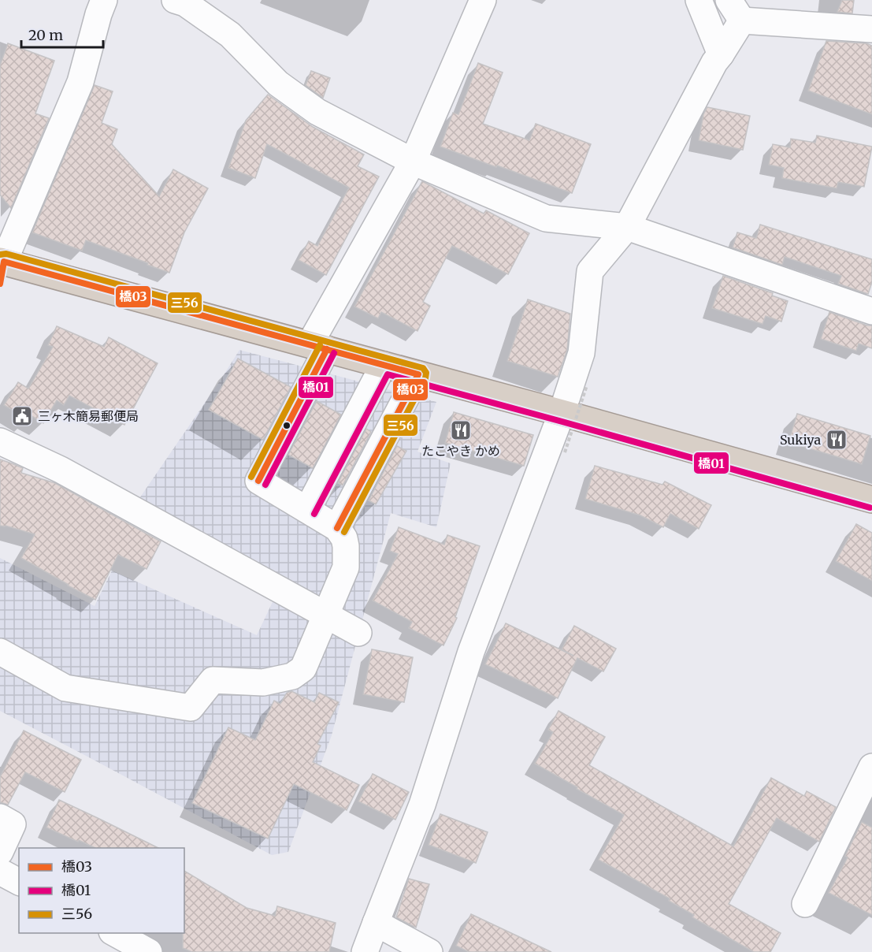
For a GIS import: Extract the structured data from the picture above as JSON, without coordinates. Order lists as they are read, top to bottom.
{
  "places": {
    "public building": ["三ヶ木簡易郵便局"],
    "restaurant": ["たこやき かめ", "Sukiya"]
  },
  "lines": ["transit line 三56", "transit line 橋03", "transit line 橋01"],
  "legend": ["橋03", "橋01", "三56"],
  "scale_bar": "20 m"
}
